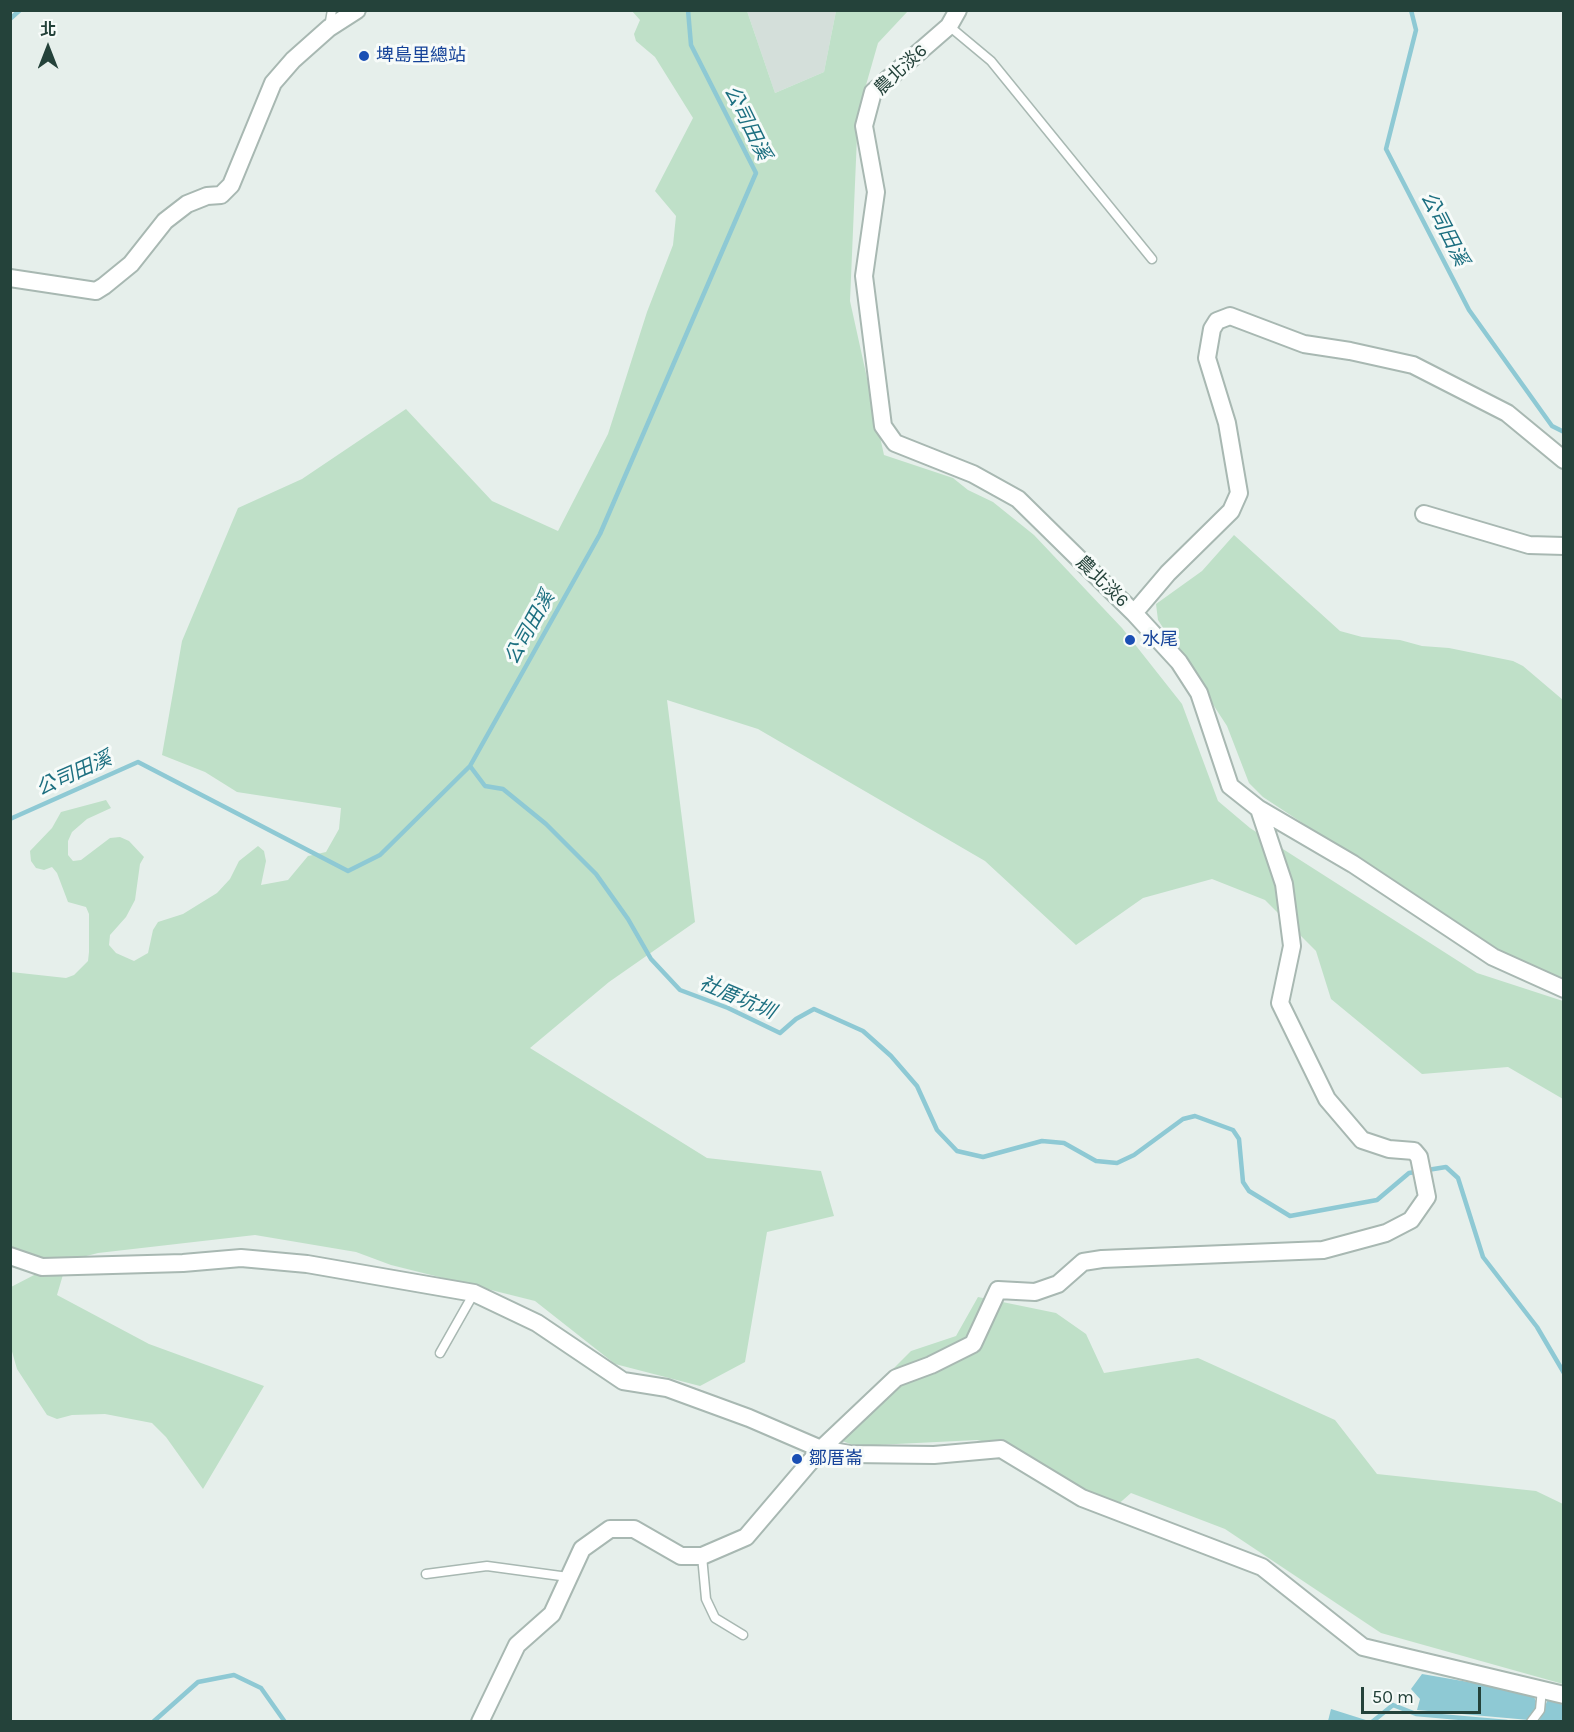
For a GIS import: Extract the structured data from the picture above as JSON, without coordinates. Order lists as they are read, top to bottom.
{
  "streets": {
    "street": ["農北淡6"]
  },
  "water": ["公司田溪", "社厝坑圳"],
  "places": ["埤島里總站", "水尾", "鄒厝崙"],
  "scale_bar": "50 m",
  "north": "top"
}
